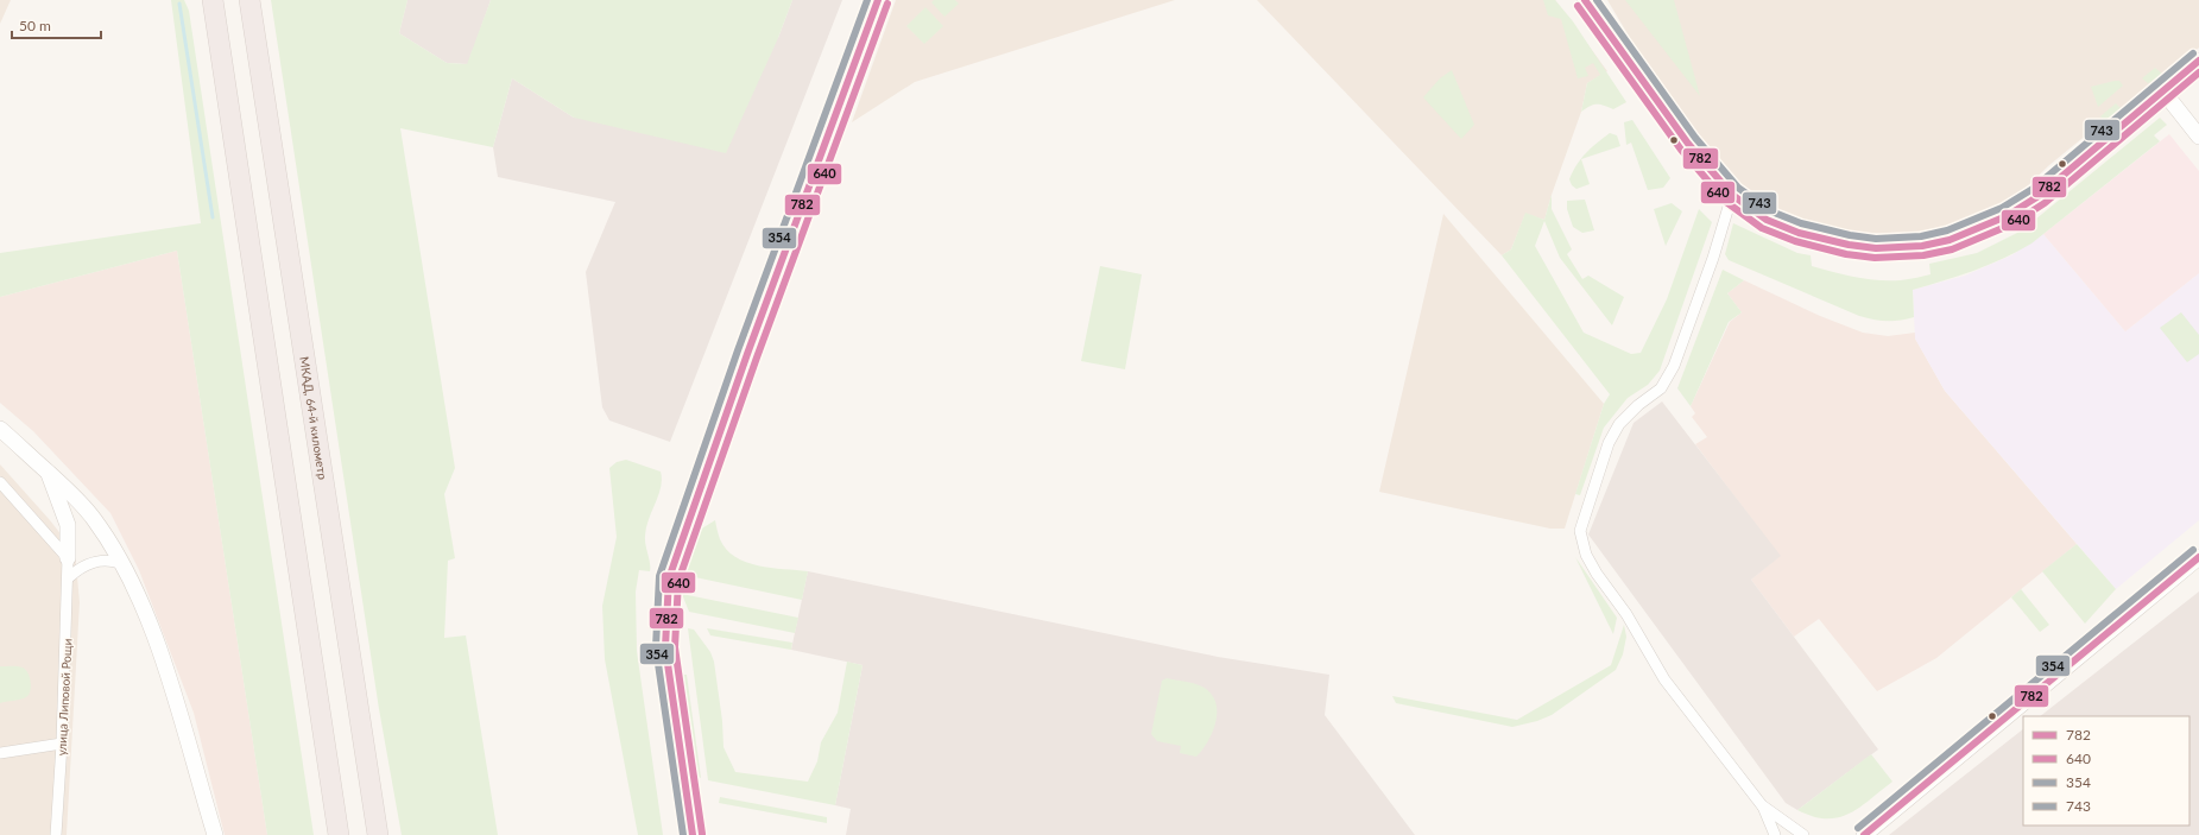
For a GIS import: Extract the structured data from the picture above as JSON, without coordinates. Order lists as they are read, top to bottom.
{
  "streets": {
    "highway": ["МКАД, 64-й километр"],
    "street": ["улица Липовой Рощи"]
  },
  "lines": [
    "transit line 782",
    "transit line 354",
    "transit line 743",
    "transit line 640"
  ],
  "legend": [
    "782",
    "640",
    "354",
    "743"
  ],
  "scale_bar": "50 m"
}
